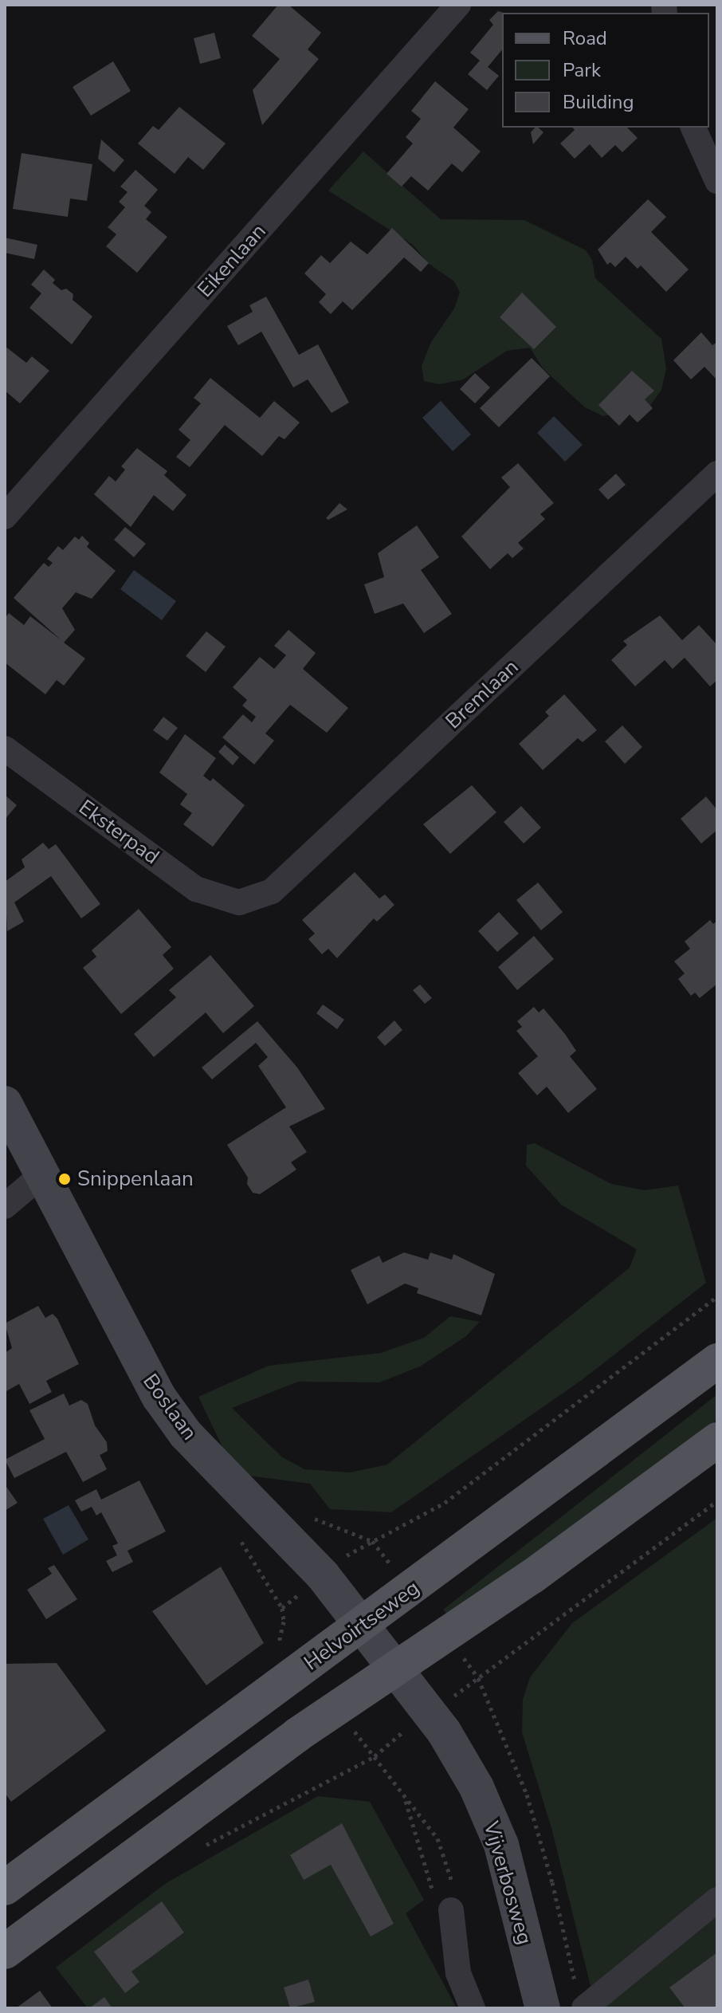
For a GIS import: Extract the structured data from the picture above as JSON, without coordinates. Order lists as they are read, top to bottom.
{
  "streets": {
    "main road": ["Boslaan", "Helvoirtseweg", "Vijverbosweg"],
    "street": ["Eikenlaan", "Bremlaan", "Eksterpad"]
  },
  "crossings": [
    ["Bremlaan", "Eksterpad"],
    ["Boslaan", "Helvoirtseweg"],
    ["Boslaan", "Vijverbosweg"]
  ],
  "places": ["Snippenlaan"],
  "legend": ["Road", "Park", "Building"]
}
